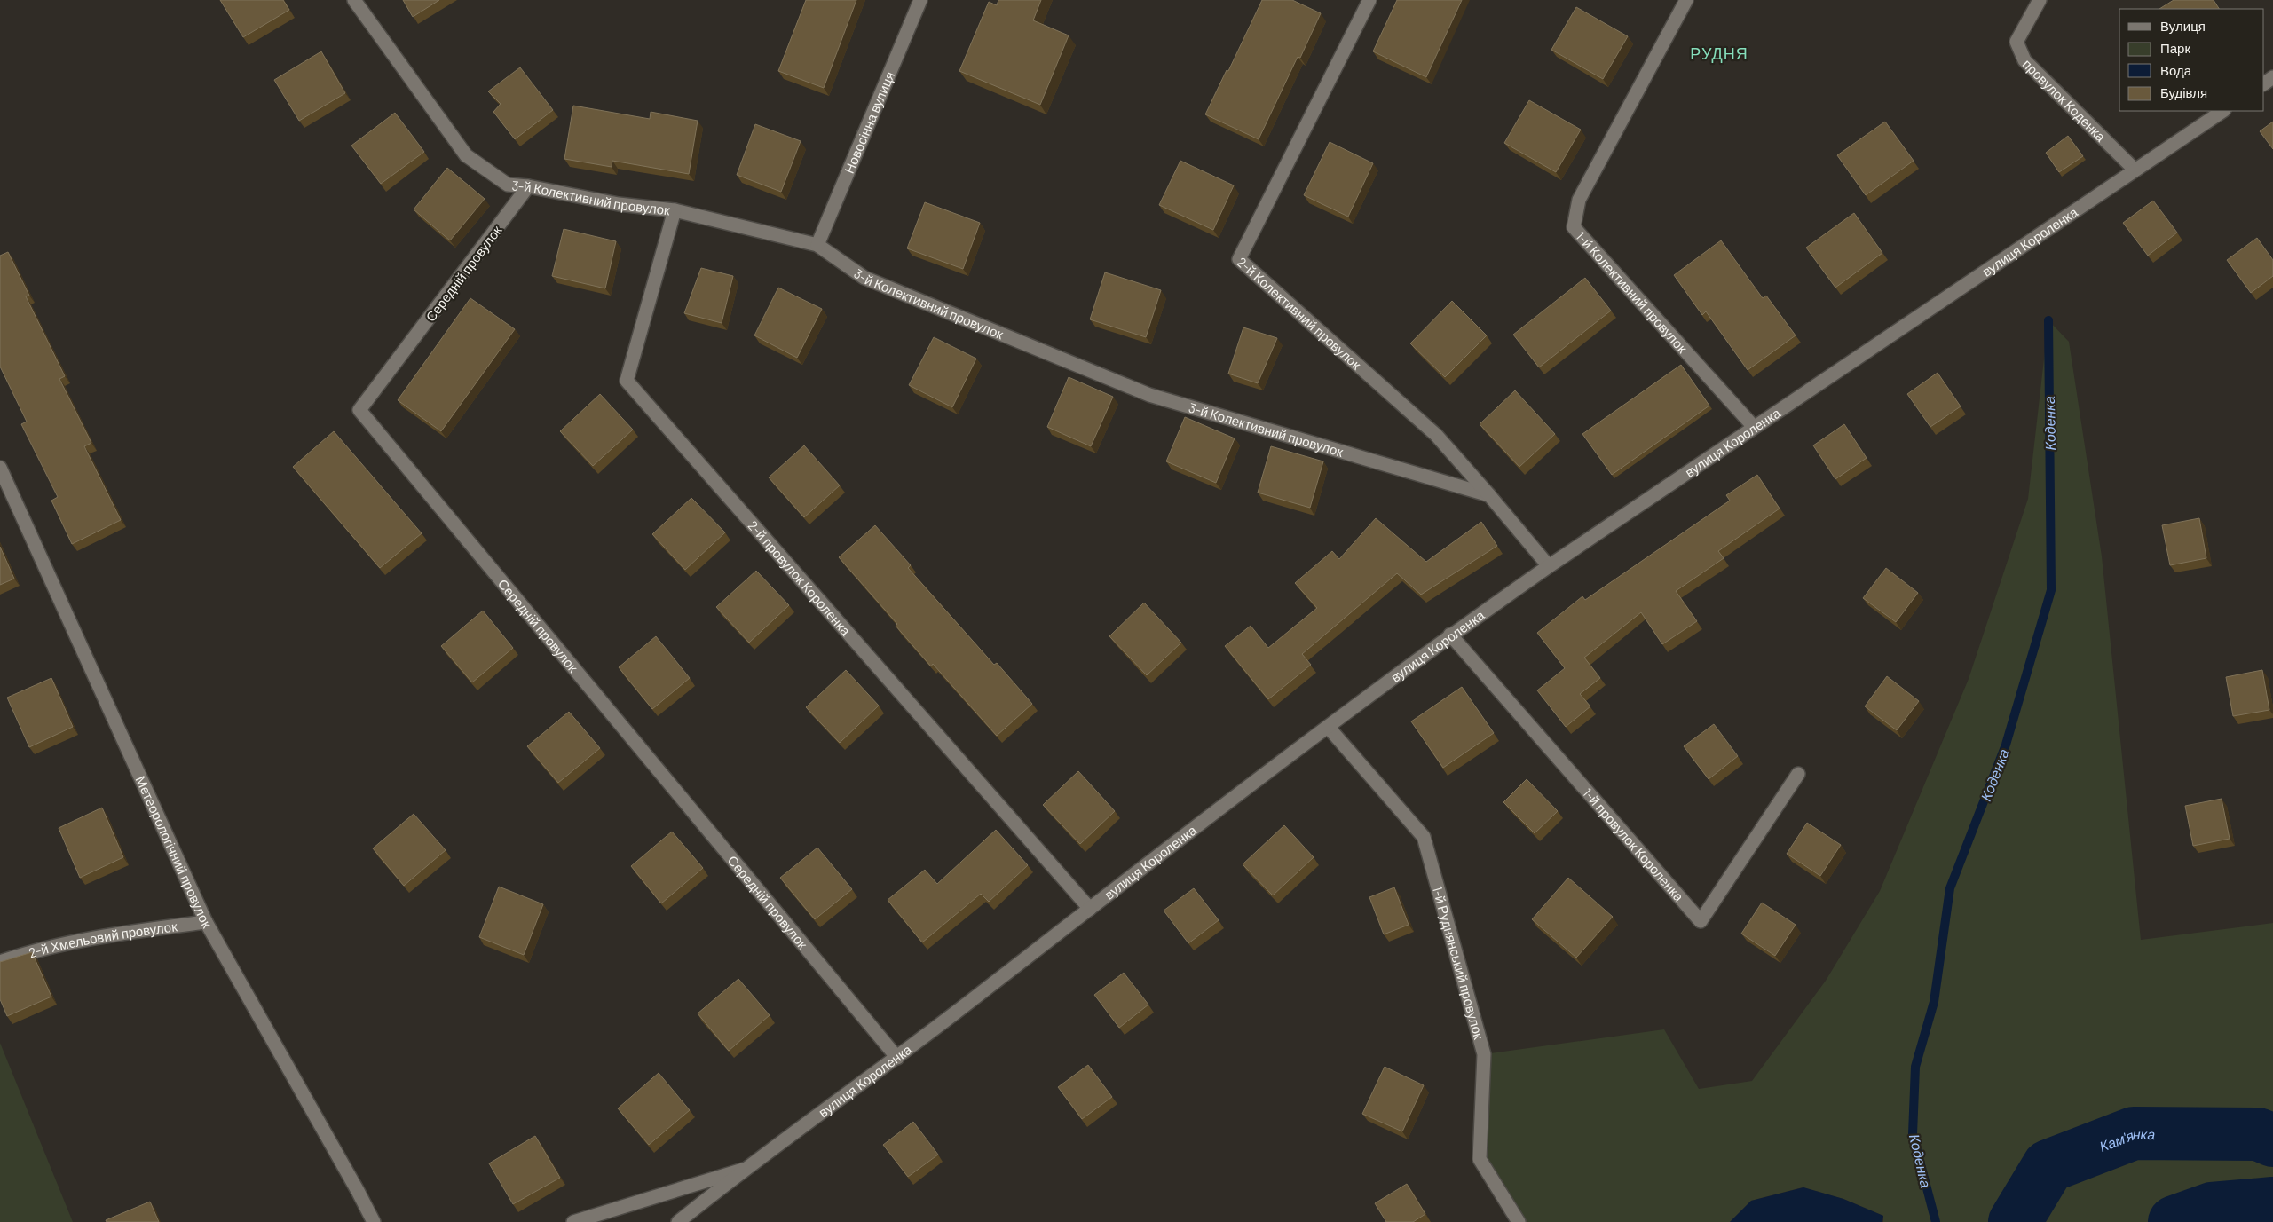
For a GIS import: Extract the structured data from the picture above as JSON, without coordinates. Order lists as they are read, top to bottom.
{
  "streets": {
    "street": [
      "провулок Коденка",
      "Новосінна вулиця",
      "3-й Колективний провулок",
      "вулиця Короленка",
      "Середній провулок",
      "1-й Колективний провулок",
      "2-й Колективний провулок",
      "2-й провулок Короленка",
      "1-й провулок Короленка",
      "Метеорологічний провулок",
      "2-й Хмельовий провулок",
      "1-й Руднянський провулок"
    ]
  },
  "crossings": [
    ["провулок Коденка", "вулиця Короленка"],
    ["Новосінна вулиця", "3-й Колективний провулок"],
    ["3-й Колективний провулок", "Середній провулок"],
    ["3-й Колективний провулок", "2-й Колективний провулок"],
    ["3-й Колективний провулок", "2-й провулок Короленка"],
    ["вулиця Короленка", "Середній провулок"],
    ["вулиця Короленка", "1-й Колективний провулок"],
    ["вулиця Короленка", "2-й провулок Короленка"],
    ["вулиця Короленка", "1-й провулок Короленка"],
    ["вулиця Короленка", "1-й Руднянський провулок"],
    ["Метеорологічний провулок", "2-й Хмельовий провулок"]
  ],
  "districts": ["РУДНЯ"],
  "water": ["Коденка", "Кам'янка"],
  "legend": [
    "Вулиця",
    "Парк",
    "Вода",
    "Будівля"
  ]
}
